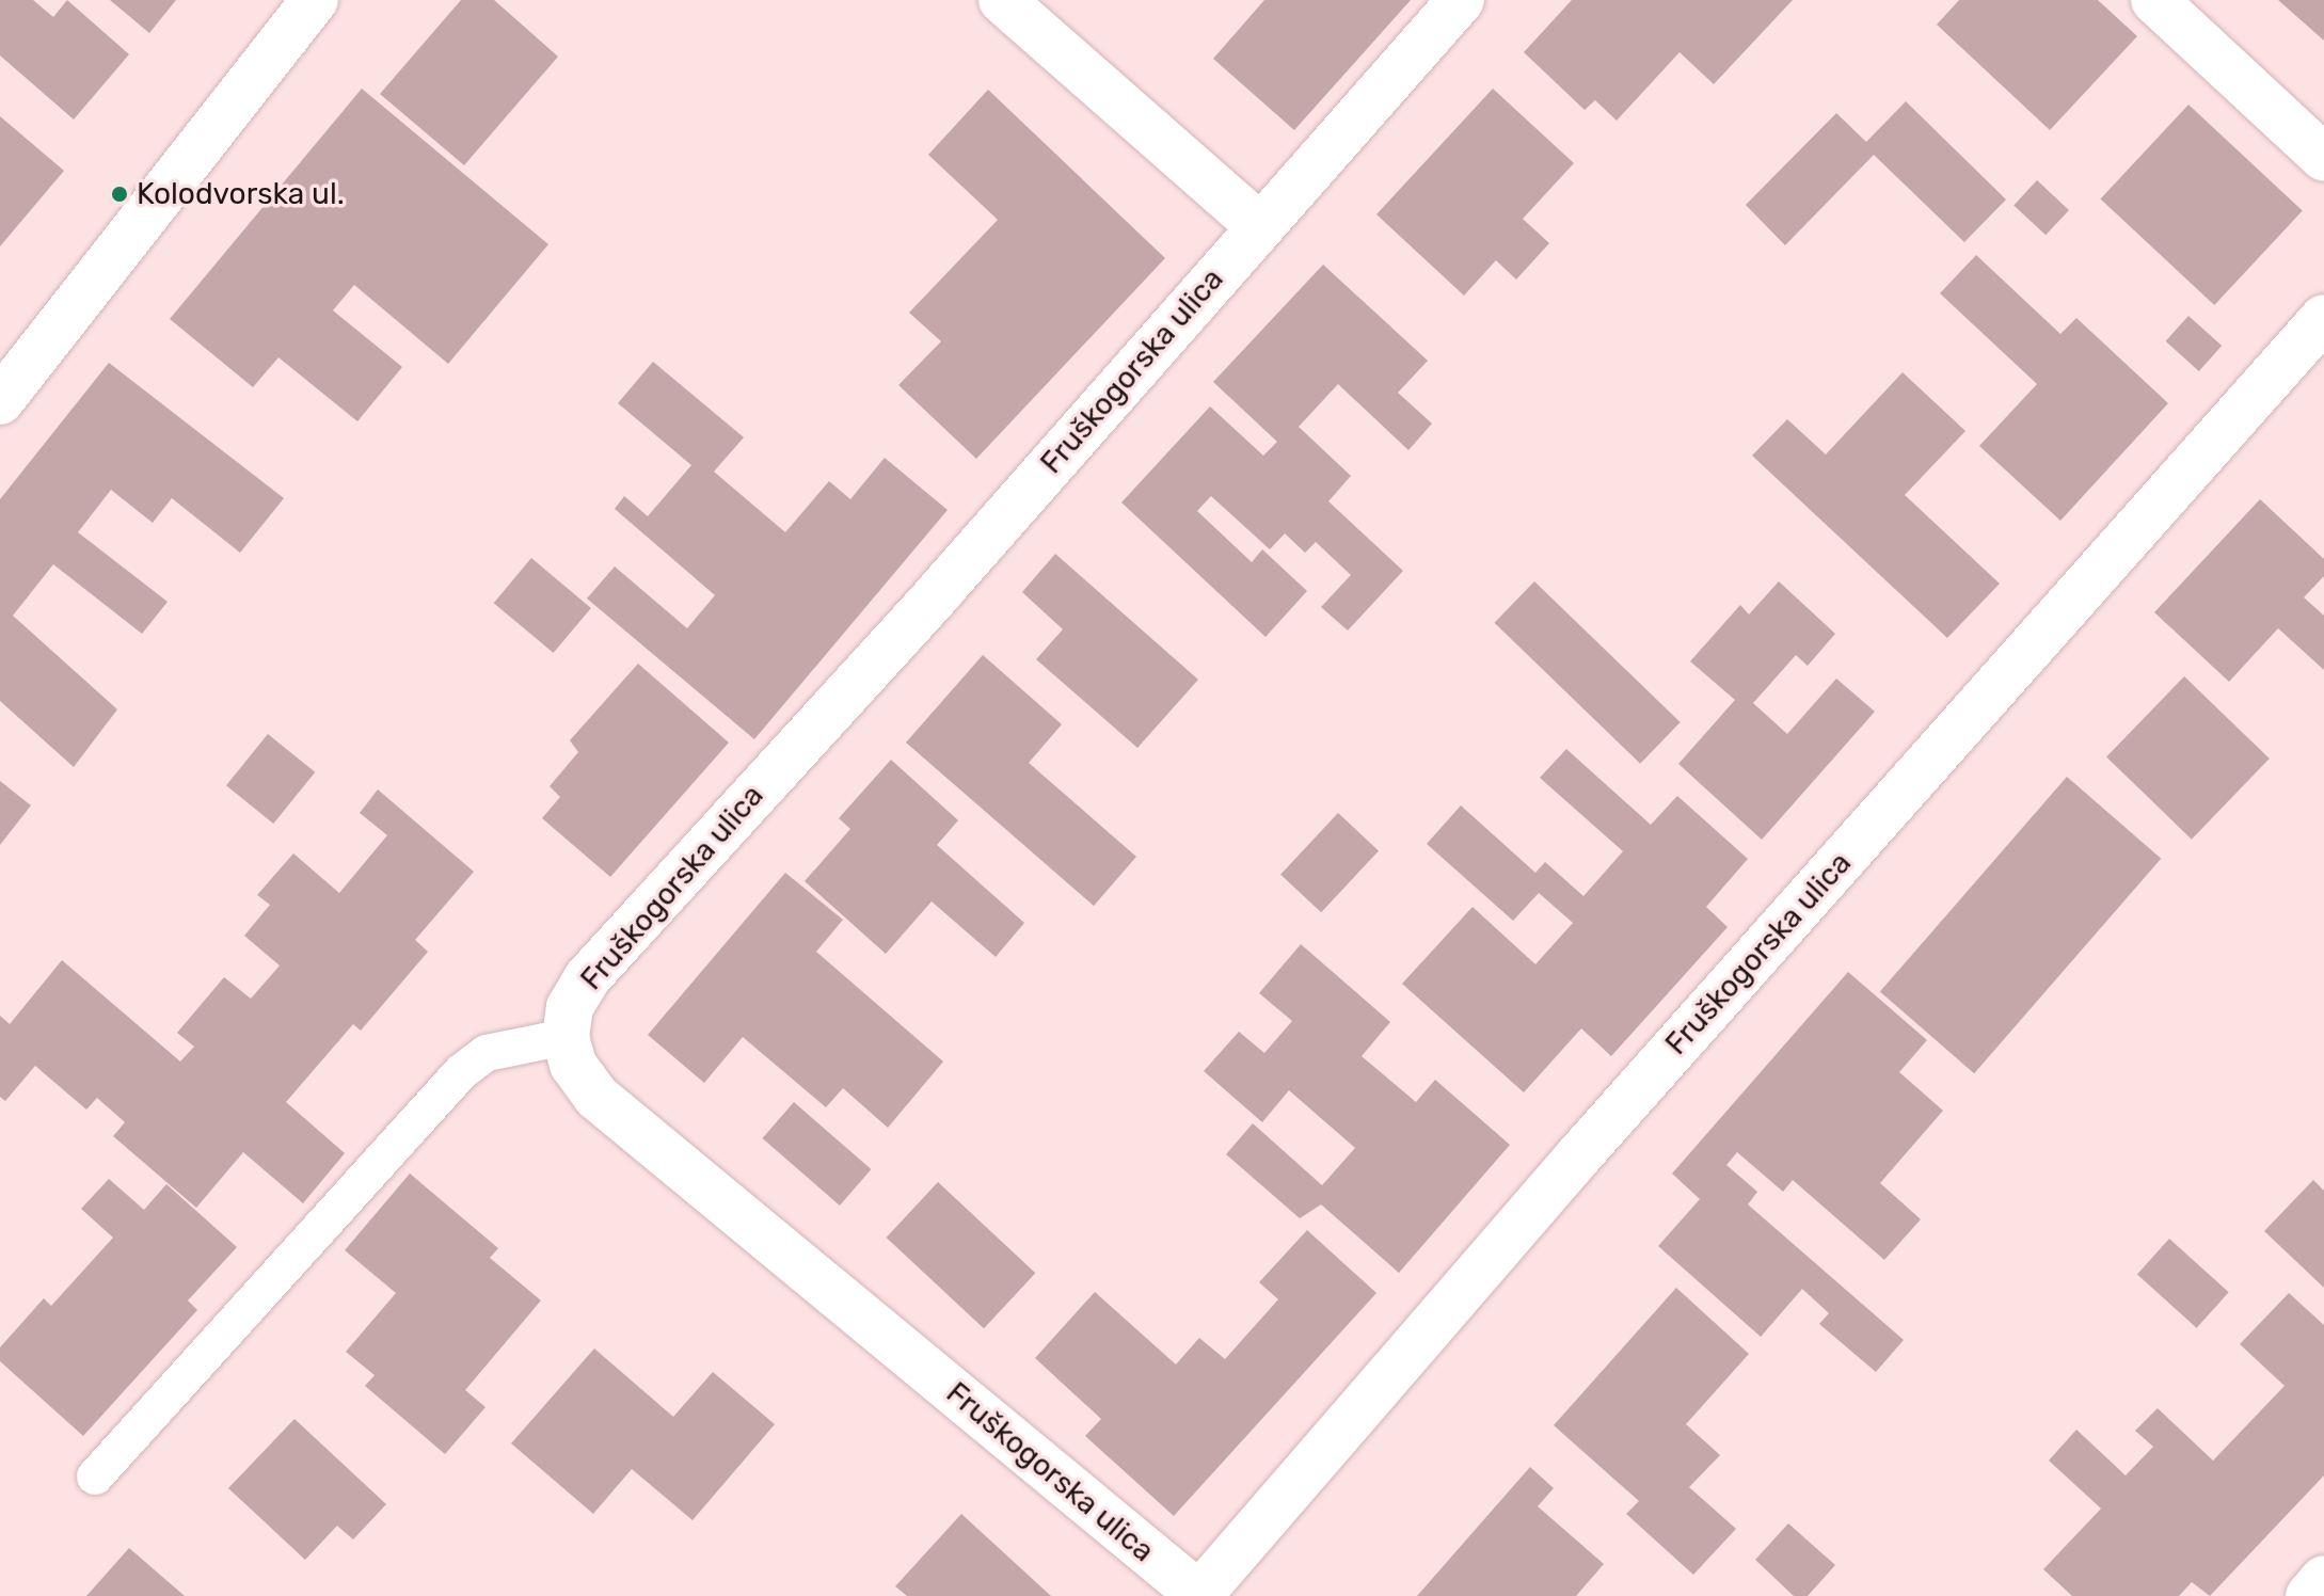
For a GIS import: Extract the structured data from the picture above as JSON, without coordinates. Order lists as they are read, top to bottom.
{
  "streets": {
    "street": ["Fruškogorska ulica"]
  },
  "places": ["Kolodvorska ul."]
}
